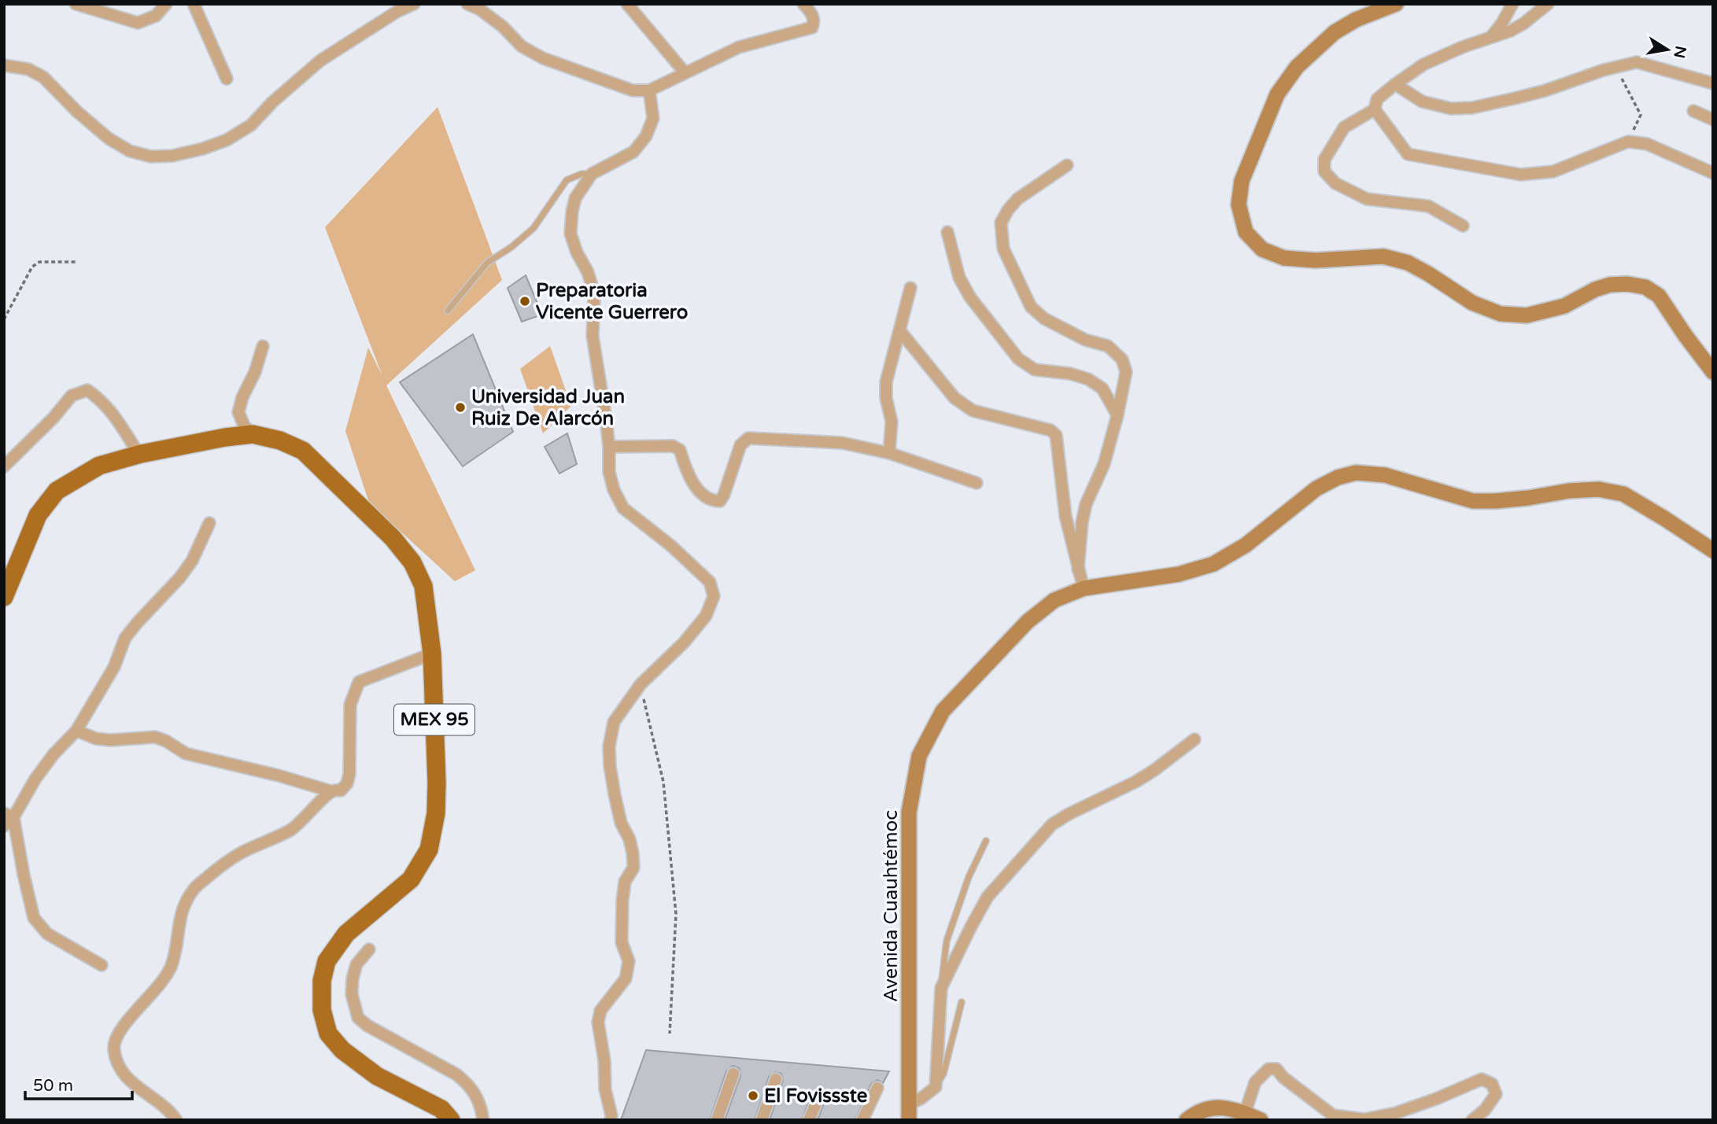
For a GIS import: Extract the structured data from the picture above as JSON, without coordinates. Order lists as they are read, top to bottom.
{
  "streets": {
    "main road": ["MEX 95", "Avenida Cuauhtémoc"]
  },
  "places": ["Preparatoria Vicente Guerrero", "Universidad Juan Ruiz De Alarcón", "El Fovissste"],
  "scale_bar": "50 m",
  "north": "right"
}
